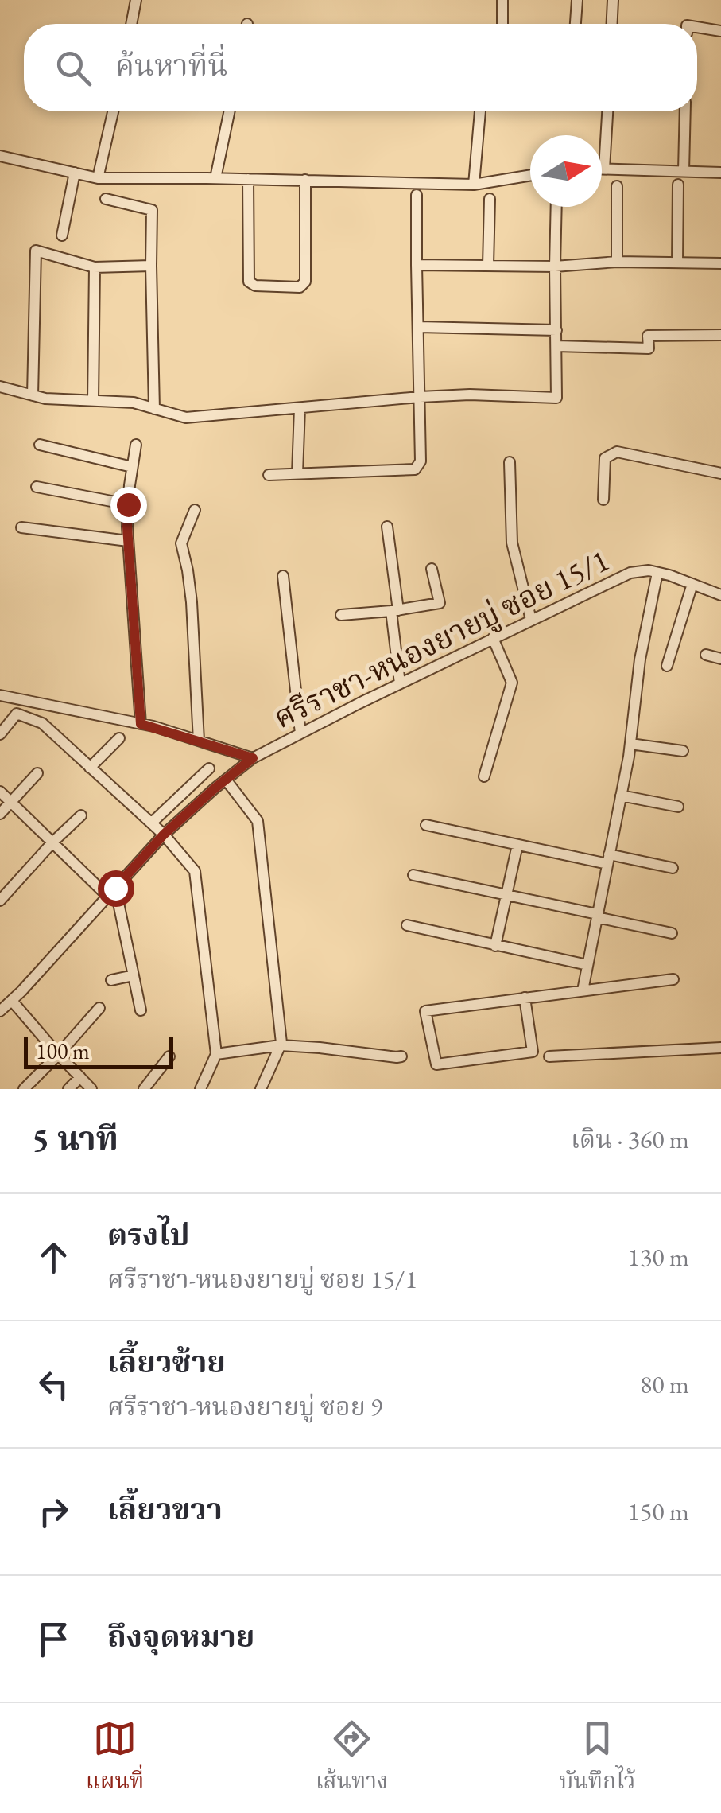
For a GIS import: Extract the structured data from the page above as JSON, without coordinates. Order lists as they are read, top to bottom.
{
  "streets": {
    "street": ["ศรีราชา-หนองยายบู่ ซอย 15/1"]
  },
  "scale_bar": "100 m",
  "north": "right",
  "page": {
    "search": "ค้นหาที่นี่",
    "scale": "100 m",
    "heading": ["5 นาที", "เดิน · 360 m"],
    "list": [
      ["ตรงไป", "ศรีราชา-หนองยายบู่ ซอย 15/1", "130 m"],
      ["เลี้ยวซ้าย", "ศรีราชา-หนองยายบู่ ซอย 9", "80 m"],
      ["เลี้ยวขวา", "150 m"],
      "ถึงจุดหมาย"
    ],
    "nav": ["แผนที่", "เส้นทาง", "บันทึกไว้"]
  }
}
